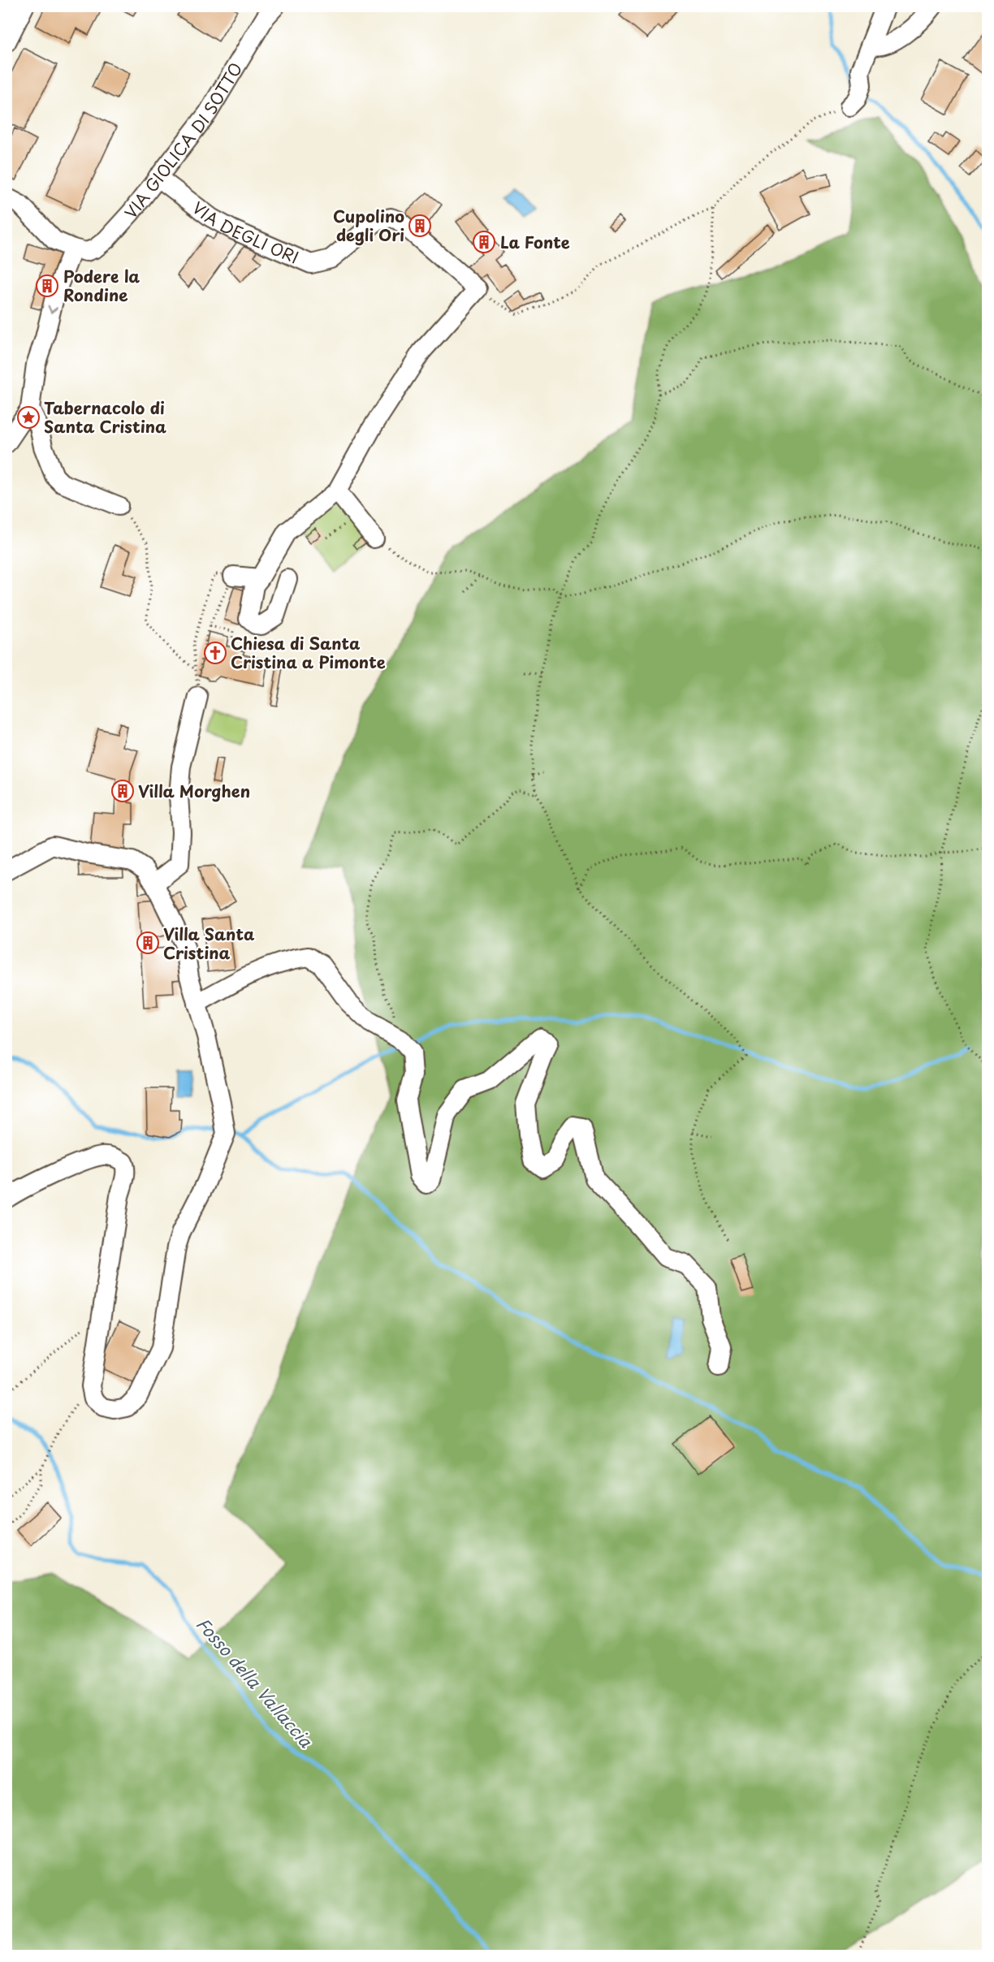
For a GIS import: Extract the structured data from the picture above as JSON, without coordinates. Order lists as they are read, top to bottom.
{
  "streets": {
    "street": ["VIA GIOLICA DI SOTTO", "VIA DEGLI ORI"]
  },
  "crossings": [
    ["VIA GIOLICA DI SOTTO", "VIA DEGLI ORI"]
  ],
  "water": ["Fosso della Vallaccia"],
  "places": {
    "building": [
      "Cupolino degli Ori",
      "La Fonte",
      "Podere la Rondine",
      "Villa Morghen",
      "Villa Santa Cristina"
    ],
    "place": ["Tabernacolo di Santa Cristina"],
    "church": ["Chiesa di Santa Cristina a Pimonte"]
  }
}
